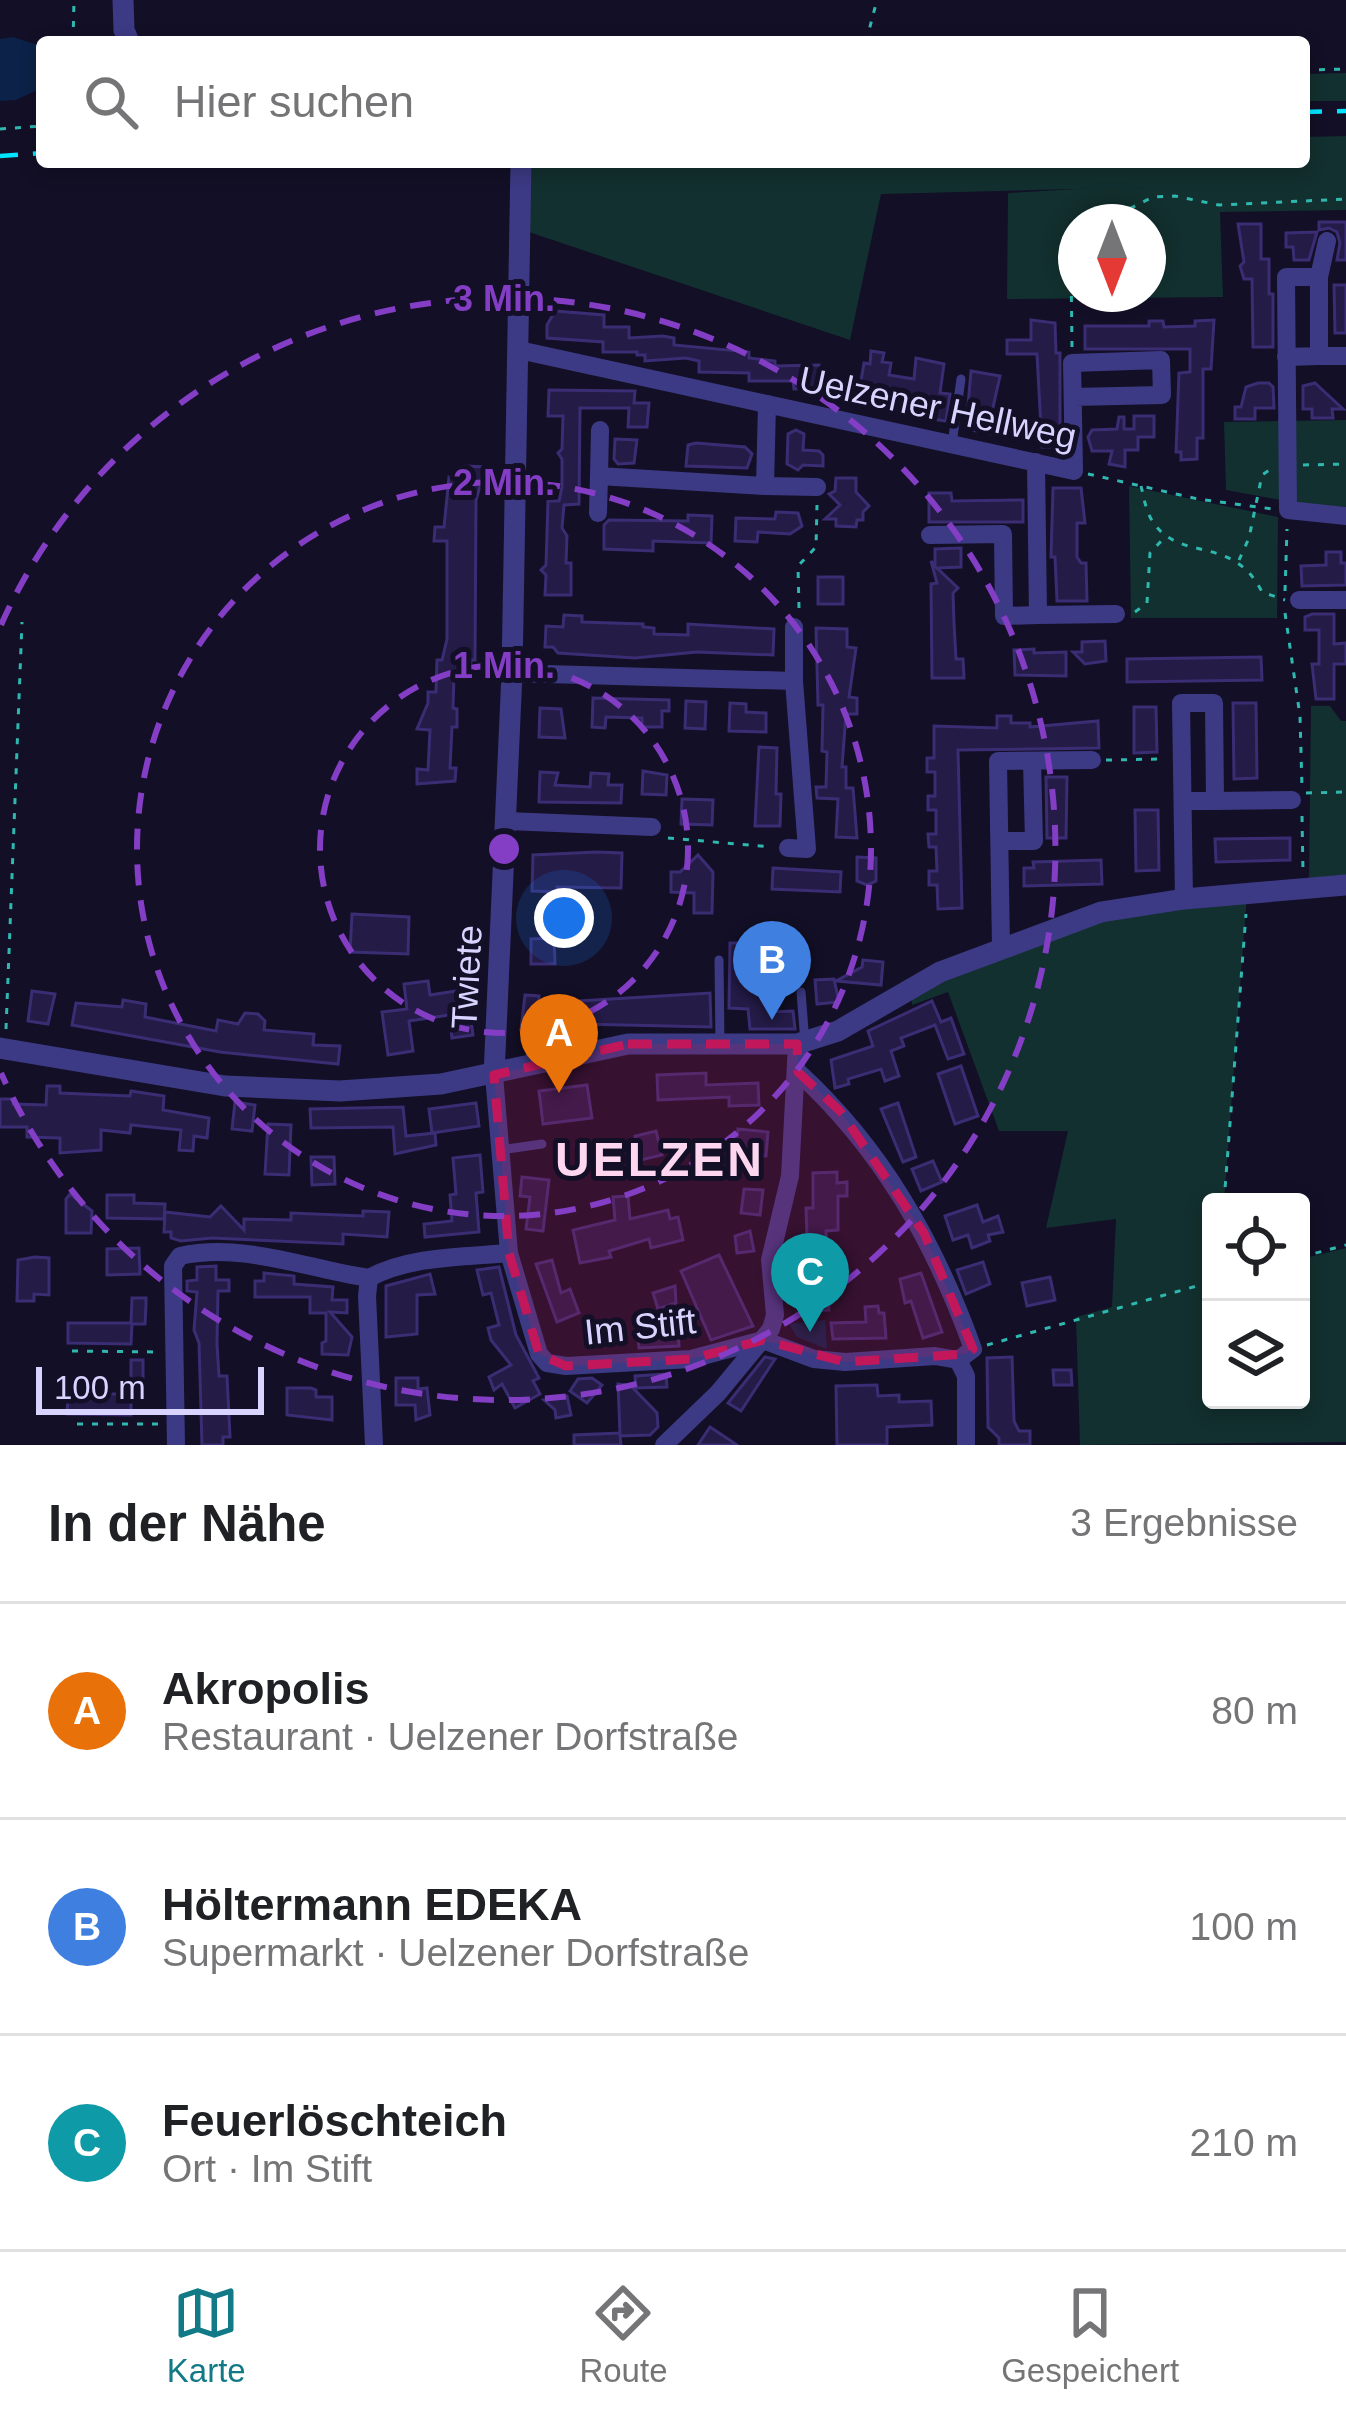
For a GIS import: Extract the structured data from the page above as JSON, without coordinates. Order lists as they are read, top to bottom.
{
  "streets": {
    "street": ["Uelzener Hellweg", "Twiete", "Im Stift"]
  },
  "crossings": [
    ["Uelzener Hellweg", "Twiete"],
    ["Twiete", "Im Stift"]
  ],
  "districts": ["UELZEN"],
  "scale_bar": "100 m",
  "north": "bottom",
  "page": {
    "search": "Hier suchen",
    "pins": ["B", "A", "C"],
    "scale": "100 m",
    "heading": ["In der Nähe", "3 Ergebnisse"],
    "list": [
      {
        "mark": "A",
        "name": "Akropolis",
        "note": "Restaurant · Uelzener Dorfstraße",
        "value": "80 m"
      },
      {
        "mark": "B",
        "name": "Höltermann EDEKA",
        "note": "Supermarkt · Uelzener Dorfstraße",
        "value": "100 m"
      },
      {
        "mark": "C",
        "name": "Feuerlöschteich",
        "note": "Ort · Im Stift",
        "value": "210 m"
      }
    ],
    "nav": ["Karte", "Route", "Gespeichert"]
  },
  "rings": ["3 Min.", "2 Min.", "1 Min."]
}
